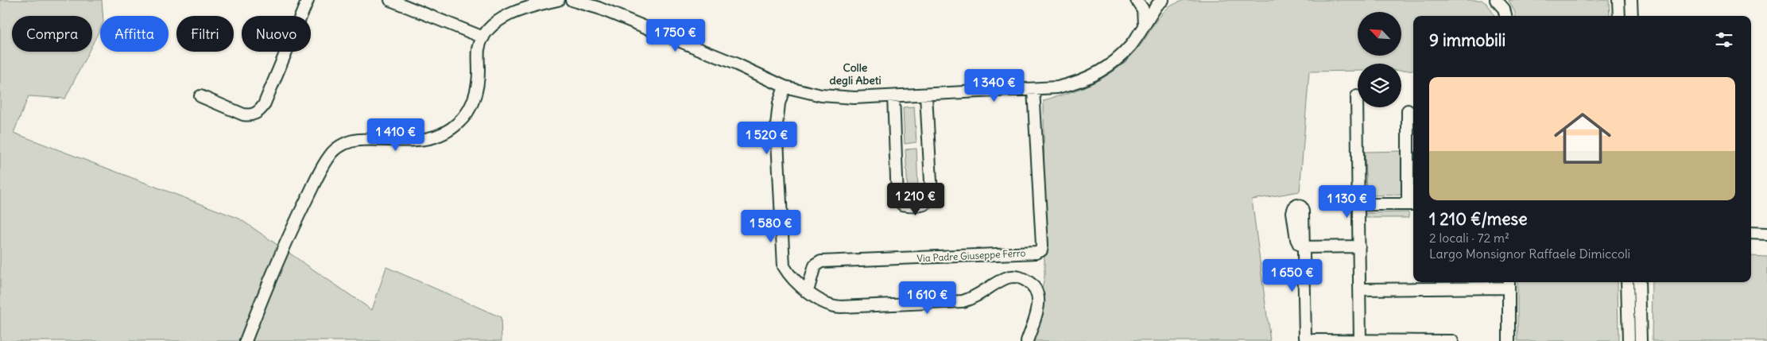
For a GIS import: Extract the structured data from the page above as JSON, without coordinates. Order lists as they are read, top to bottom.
{
  "streets": {
    "street": ["Via Padre Giuseppe Ferro"]
  },
  "districts": ["Colle degli Abeti"],
  "north": "top left",
  "page": {
    "chip": [
      "Compra",
      "Affitta",
      "Filtri",
      "Nuovo"
    ],
    "heading": "9 immobili",
    "price": [
      "1 750 €",
      "1 340 €",
      "1 410 €",
      "1 520 €",
      "1 210 €",
      "1 130 €",
      "1 580 €",
      "1 650 €",
      "1 610 €"
    ],
    "list": [
      {
        "name": "1 210 €/mese",
        "note": "2 locali · 72 m² · Largo Monsignor Raffaele Dimiccoli"
      }
    ]
  }
}
